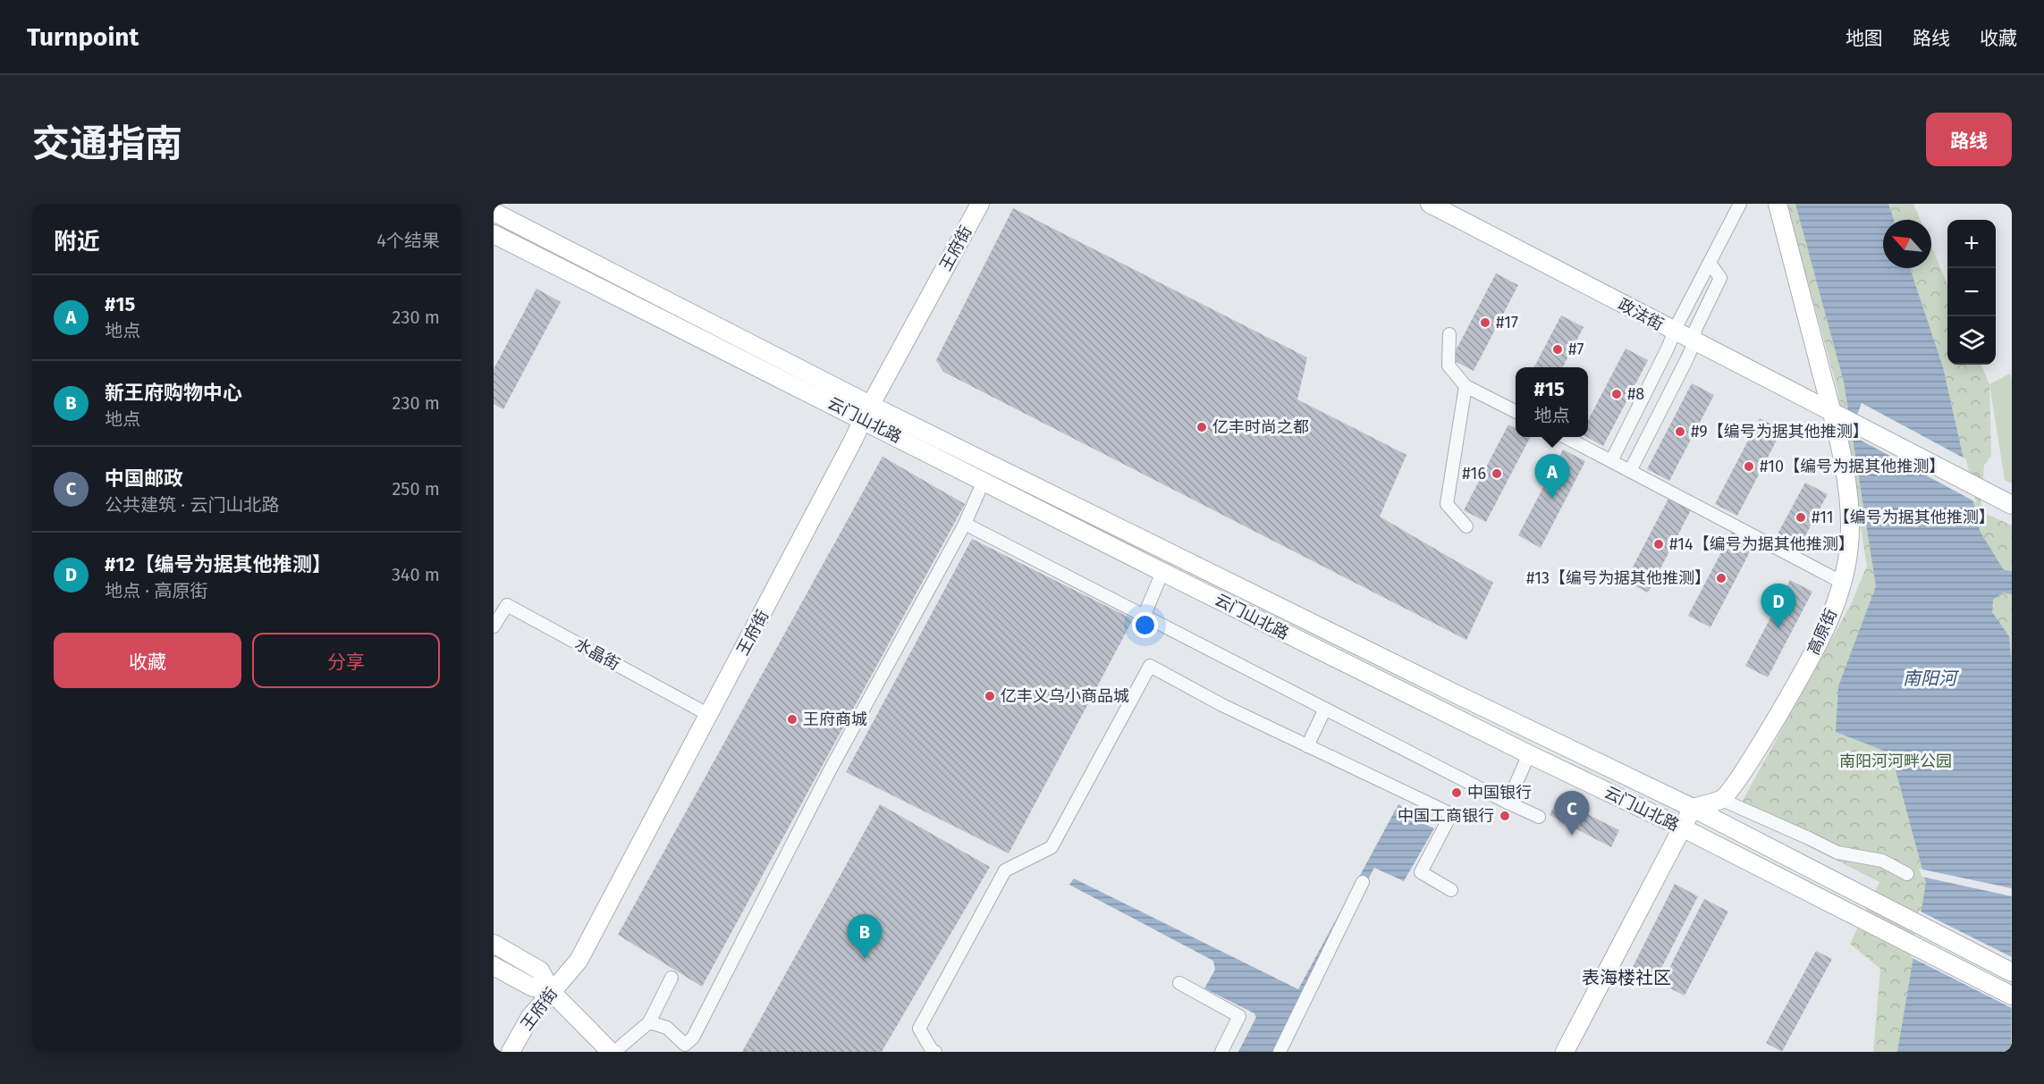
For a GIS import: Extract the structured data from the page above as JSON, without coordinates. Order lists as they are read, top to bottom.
{
  "streets": {
    "main road": [
      "王府街",
      "政法街",
      "云门山北路",
      "高原街"
    ],
    "street": ["水晶街"]
  },
  "crossings": [
    ["王府街", "云门山北路"],
    ["王府街", "水晶街"],
    ["政法街", "高原街"]
  ],
  "districts": ["表海楼社区"],
  "water": ["南阳河"],
  "parks": ["南阳河河畔公园"],
  "places": [
    "#17",
    "#7",
    "#8",
    "亿丰时尚之都",
    "#9【编号为据其他推测】",
    "#10【编号为据其他推测】",
    "#16",
    "#11【编号为据其他推测】",
    "#14【编号为据其他推测】",
    "#13【编号为据其他推测】",
    "亿丰义乌小商品城",
    "王府商城",
    "中国银行",
    "中国工商银行"
  ],
  "north": "top left",
  "page": {
    "header": "Turnpoint",
    "nav": ["地图", "路线", "收藏"],
    "title": "交通指南",
    "buttons": [
      "路线",
      ["收藏", "分享"]
    ],
    "heading": ["附近", "4个结果"],
    "map_buttons": ["+", "−"],
    "list": [
      {
        "mark": "A",
        "name": "#15",
        "note": "地点",
        "value": "230 m"
      },
      {
        "mark": "B",
        "name": "新王府购物中心",
        "note": "地点",
        "value": "230 m"
      },
      {
        "mark": "C",
        "name": "中国邮政",
        "note": "公共建筑 · 云门山北路",
        "value": "250 m"
      },
      {
        "mark": "D",
        "name": "#12【编号为据其他推测】",
        "note": "地点 · 高原街",
        "value": "340 m"
      }
    ],
    "popup": ["#15", "地点"],
    "pins": [
      "A",
      "D",
      "C",
      "B"
    ]
  }
}
